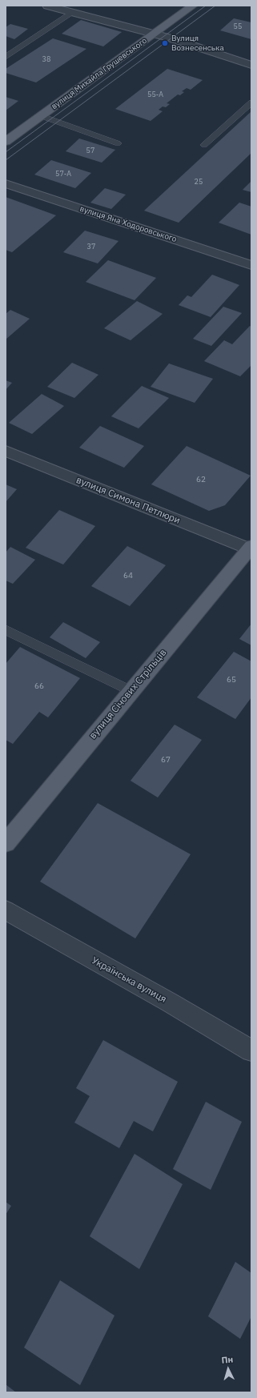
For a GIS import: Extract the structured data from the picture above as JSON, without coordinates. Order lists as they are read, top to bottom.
{
  "streets": {
    "main road": ["вулиця Михайла Грушевського", "вулиця Січових Стрільців"],
    "street": ["вулиця Яна Ходоровського", "вулиця Симона Петлюри", "Українська вулиця"]
  },
  "crossings": [
    ["вулиця Симона Петлюри", "вулиця Січових Стрільців"]
  ],
  "places": ["Вулиця Вознесенська"],
  "house_numbers": [
    "55",
    "38",
    "55-А",
    "57",
    "57-А",
    "25",
    "37",
    "62",
    "64",
    "65",
    "66",
    "67"
  ],
  "north": "top"
}
